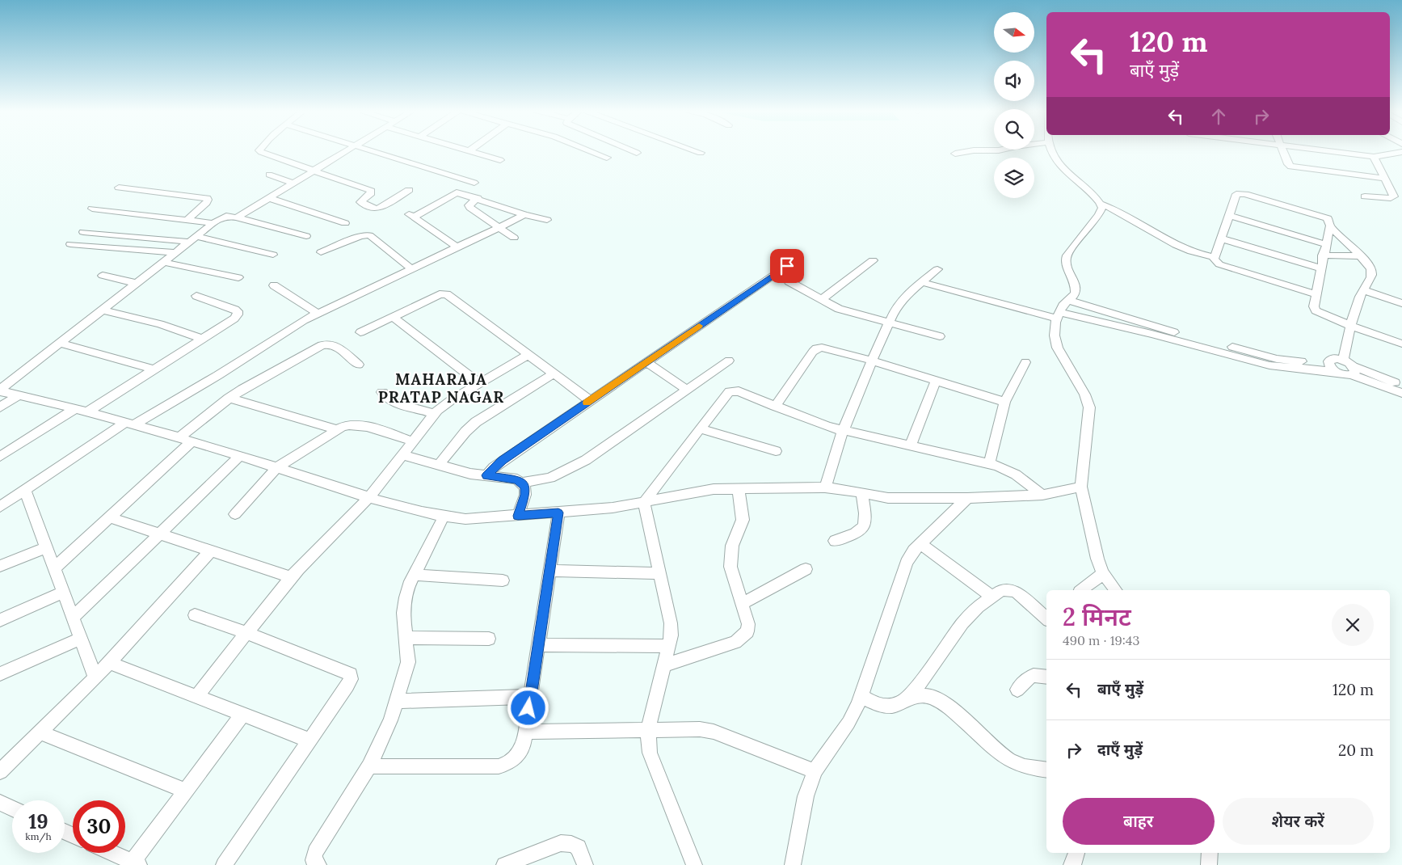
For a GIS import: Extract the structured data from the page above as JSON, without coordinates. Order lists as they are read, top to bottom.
{
  "districts": ["MAHARAJA PRATAP NAGAR"],
  "north": "right",
  "page": {
    "turn": ["120 m", "बाएँ मुड़ें"],
    "heading": ["2 मिनट", "490 m · 19:43"],
    "list": [
      {
        "name": "बाएँ मुड़ें",
        "value": "120 m"
      },
      {
        "name": "दाएँ मुड़ें",
        "value": "20 m"
      }
    ],
    "buttons": ["बाहर", "शेयर करें"],
    "speed": "19 km/h",
    "limit": "30"
  }
}
